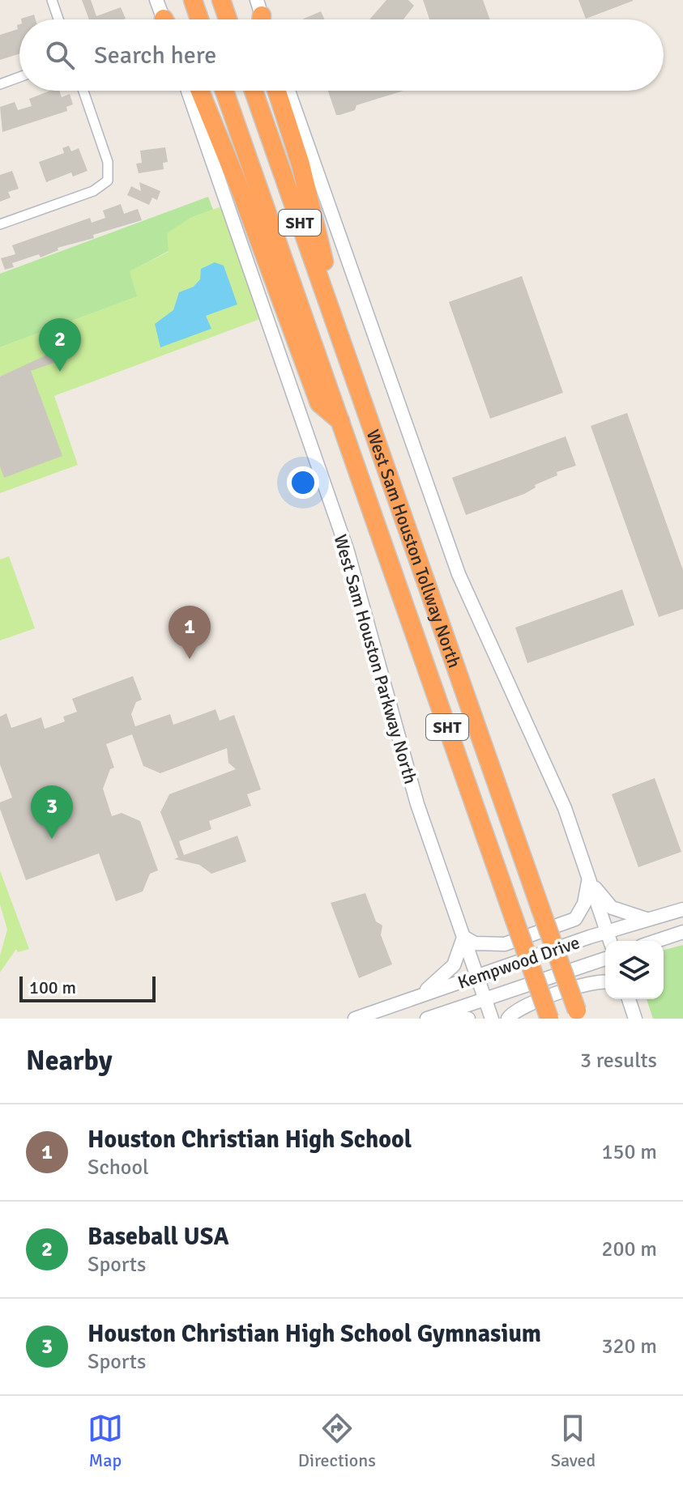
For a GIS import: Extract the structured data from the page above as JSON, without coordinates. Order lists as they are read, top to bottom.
{
  "streets": {
    "highway": ["SHT", "West Sam Houston Tollway North"],
    "main road": ["West Sam Houston Parkway North", "Kempwood Drive"]
  },
  "crossings": [
    ["West Sam Houston Parkway North", "Kempwood Drive"]
  ],
  "scale_bar": "100 m",
  "page": {
    "search": "Search here",
    "pins": ["2", "1", "3"],
    "scale": "100 m",
    "heading": ["Nearby", "3 results"],
    "list": [
      {
        "mark": "1",
        "name": "Houston Christian High School",
        "note": "School",
        "value": "150 m"
      },
      {
        "mark": "2",
        "name": "Baseball USA",
        "note": "Sports",
        "value": "200 m"
      },
      {
        "mark": "3",
        "name": "Houston Christian High School Gymnasium",
        "note": "Sports",
        "value": "320 m"
      }
    ],
    "nav": ["Map", "Directions", "Saved"]
  }
}
